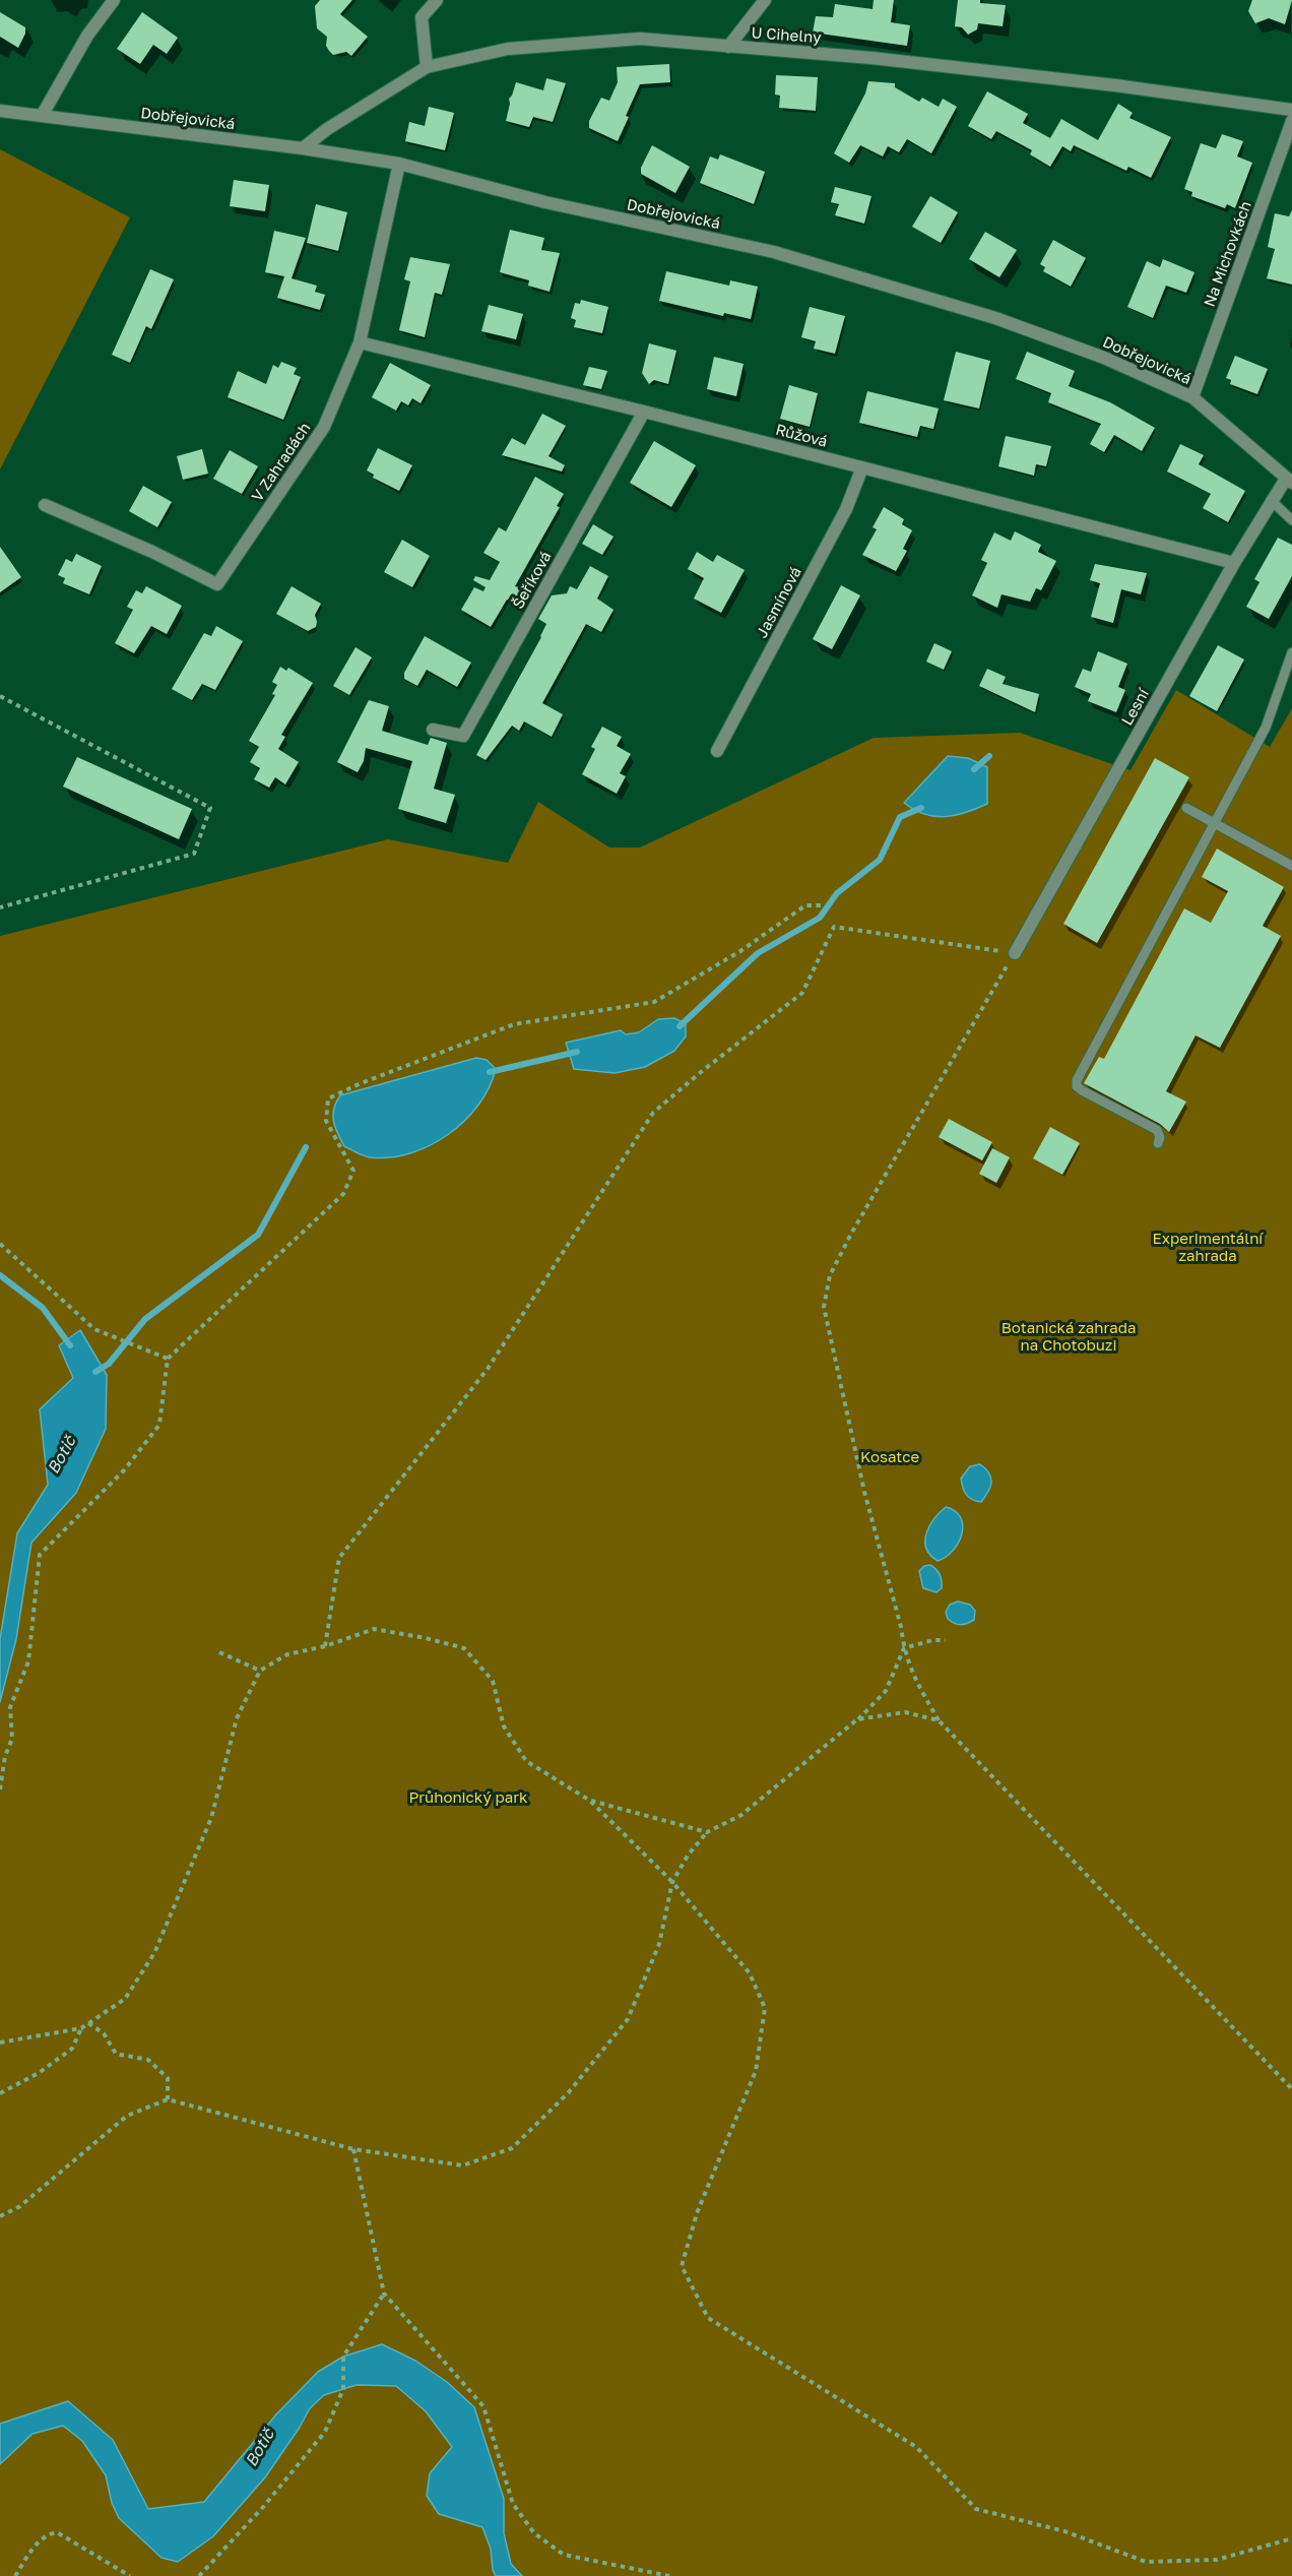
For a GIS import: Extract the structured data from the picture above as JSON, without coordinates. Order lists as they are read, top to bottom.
{
  "streets": {
    "street": [
      "U Cihelny",
      "Dobřejovická",
      "Na Michovkách",
      "Růžová",
      "V Zahradách",
      "Šeříková",
      "Jasmínová",
      "Lesní"
    ]
  },
  "crossings": [
    ["U Cihelny", "Dobřejovická"],
    ["Dobřejovická", "Na Michovkách"],
    ["Dobřejovická", "V Zahradách"],
    ["Dobřejovická", "Lesní"],
    ["Růžová", "V Zahradách"],
    ["Růžová", "Šeříková"],
    ["Růžová", "Jasmínová"],
    ["Růžová", "Lesní"]
  ],
  "water": ["Botič"],
  "parks": [
    "Experimentální zahrada",
    "Botanická zahrada na Chotobuzi",
    "Kosatce",
    "Průhonický park"
  ]
}
